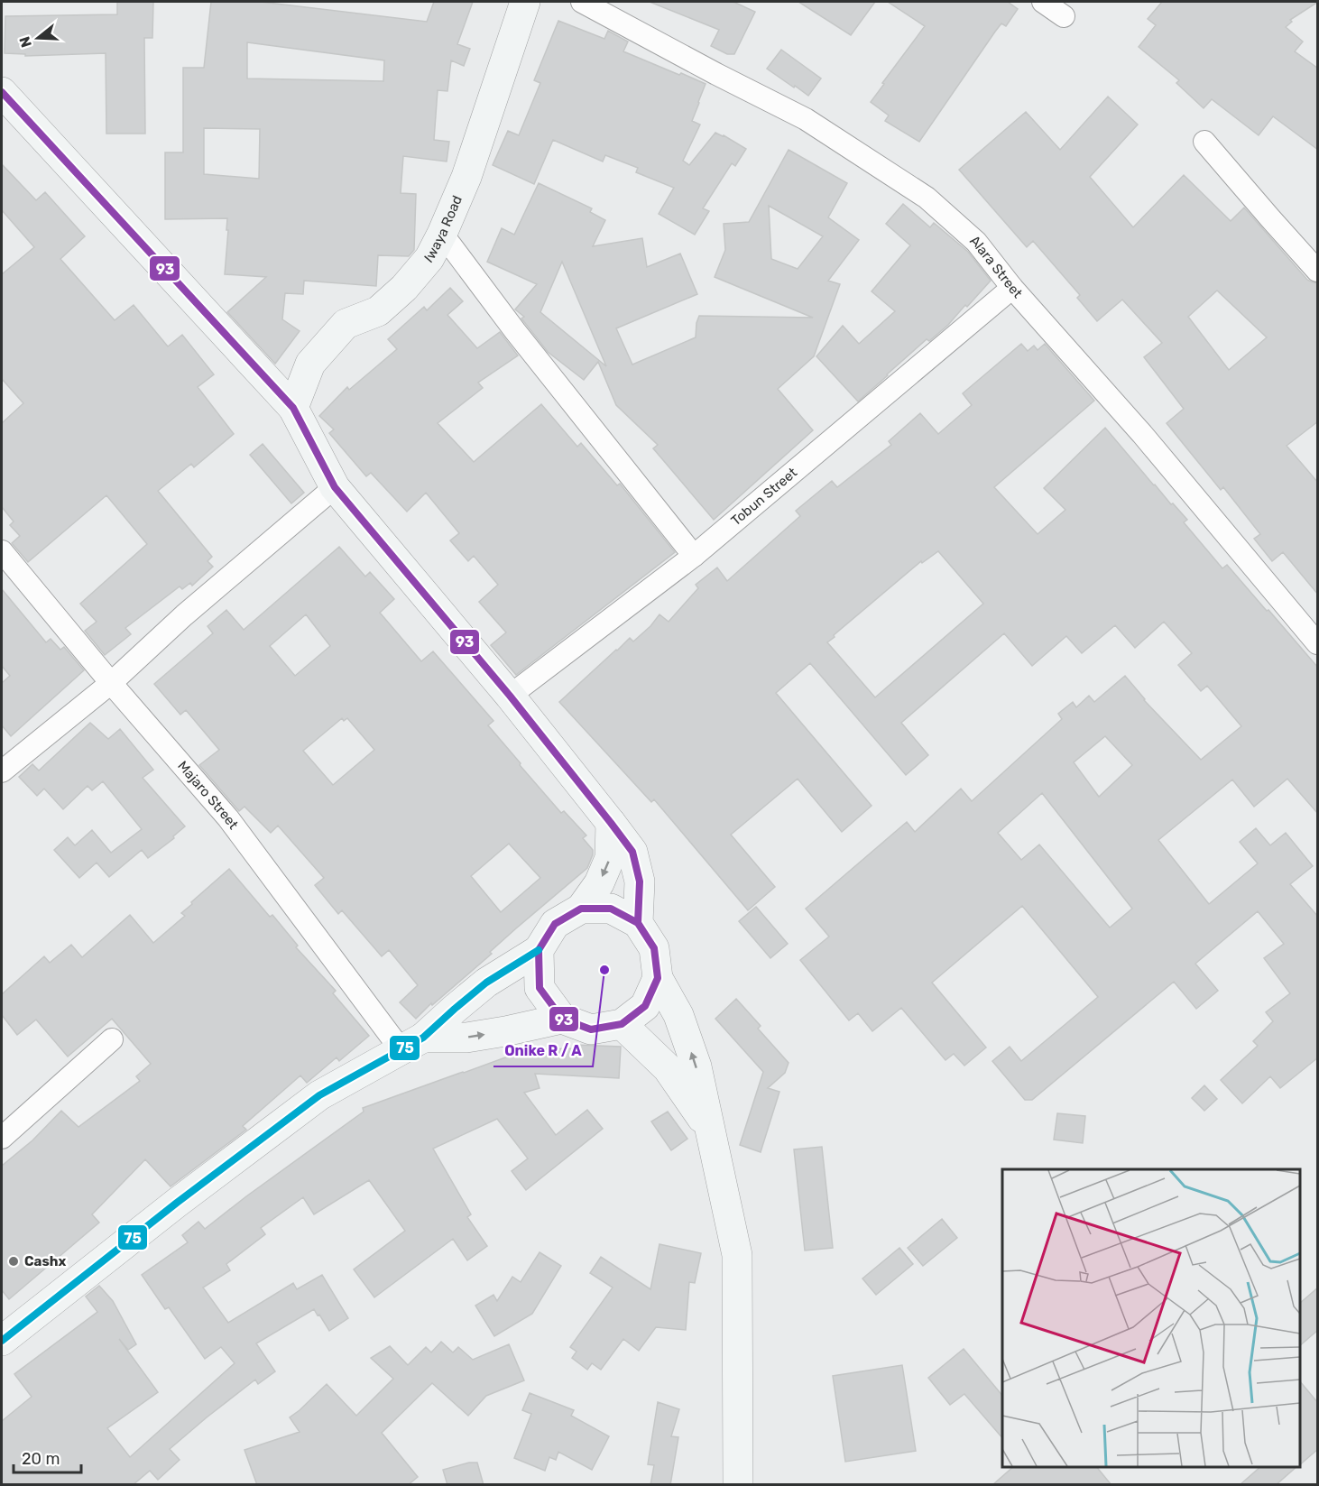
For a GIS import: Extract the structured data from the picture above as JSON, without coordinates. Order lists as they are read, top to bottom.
{
  "streets": {
    "street": [
      "Iwaya Road",
      "Alara Street",
      "Tobun Street",
      "Majaro Street"
    ]
  },
  "crossings": [
    ["Alara Street", "Tobun Street"]
  ],
  "places": ["Onike R / A", "Cashx"],
  "lines": ["transit line 93", "transit line 75"],
  "scale_bar": "20 m",
  "north": "left"
}
